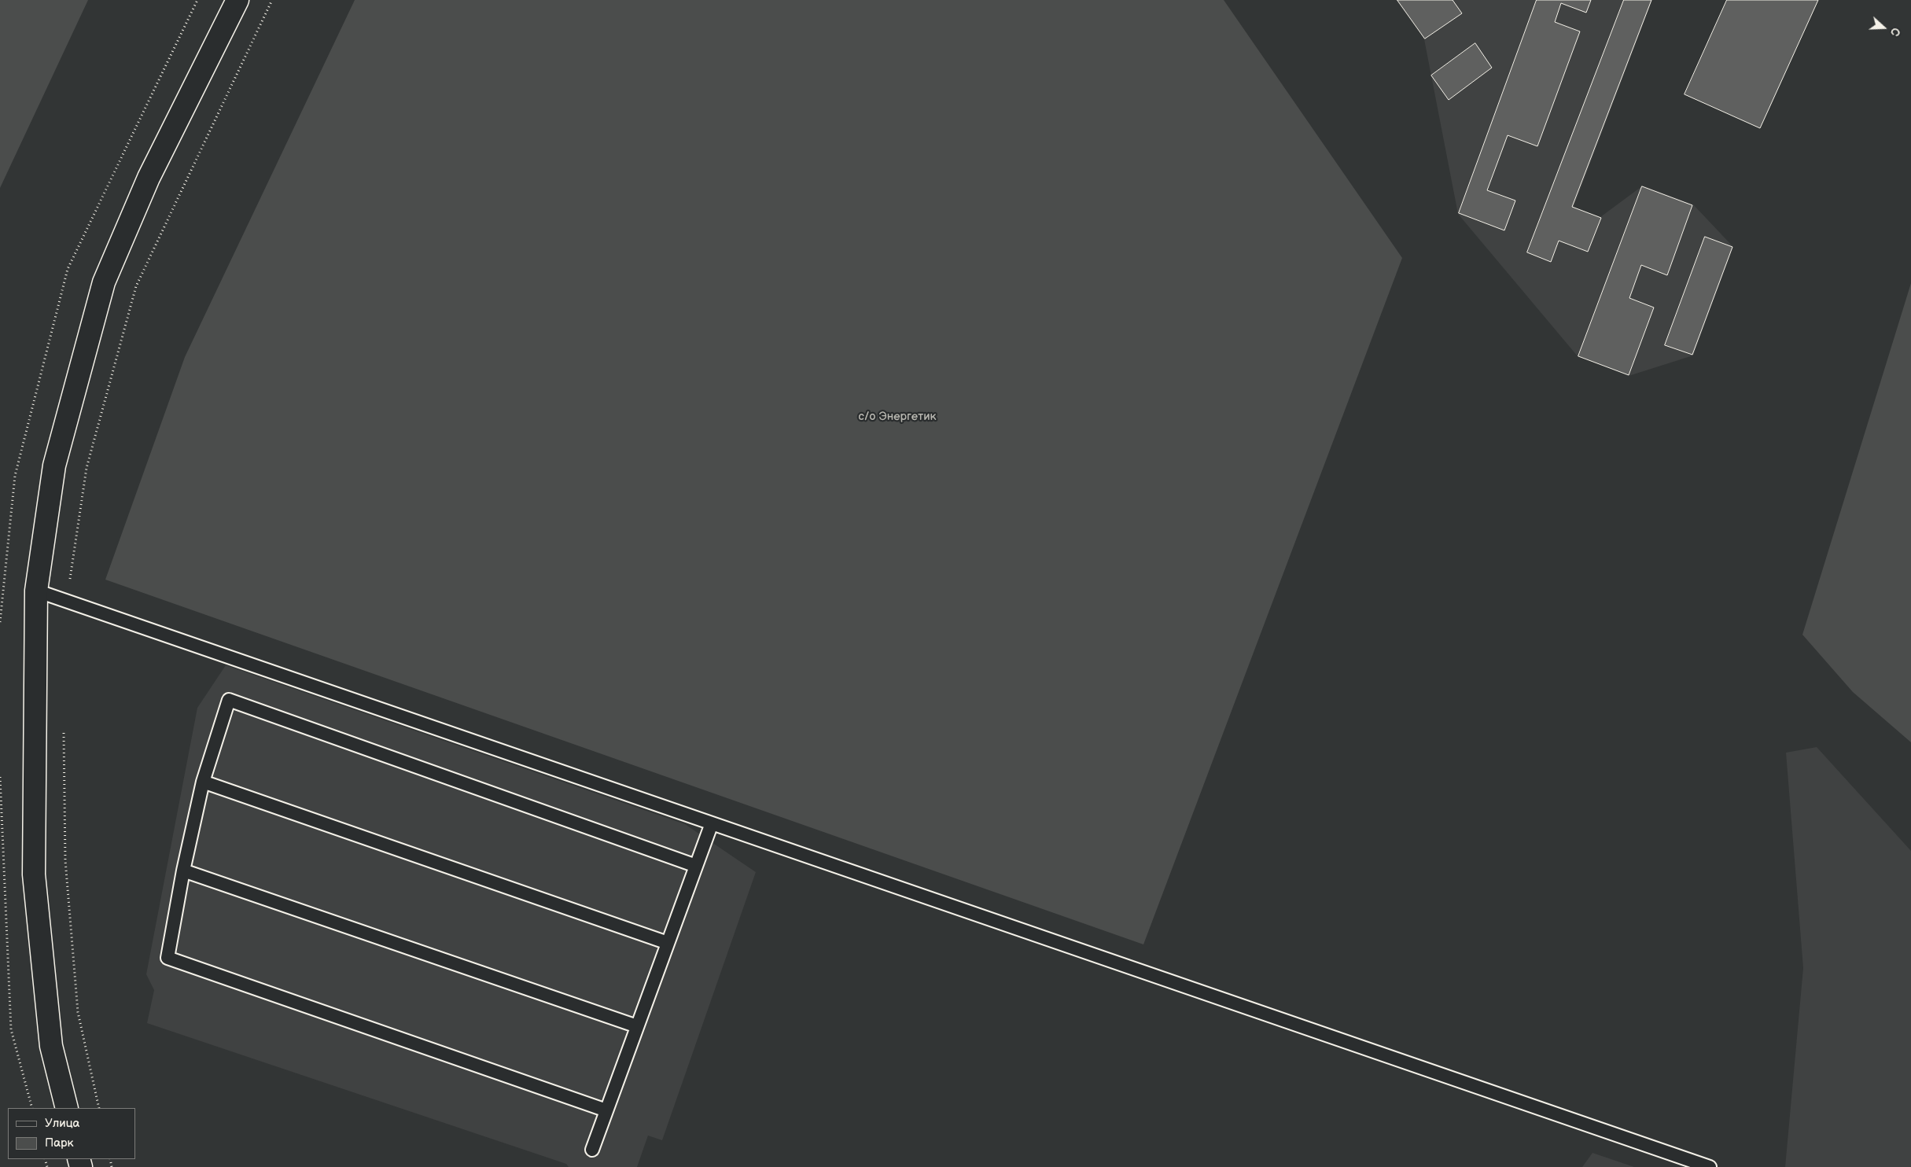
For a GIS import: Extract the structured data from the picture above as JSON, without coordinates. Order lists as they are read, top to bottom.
{
  "parks": ["с/о Энергетик"],
  "legend": ["Улица", "Парк"],
  "north": "right"
}
